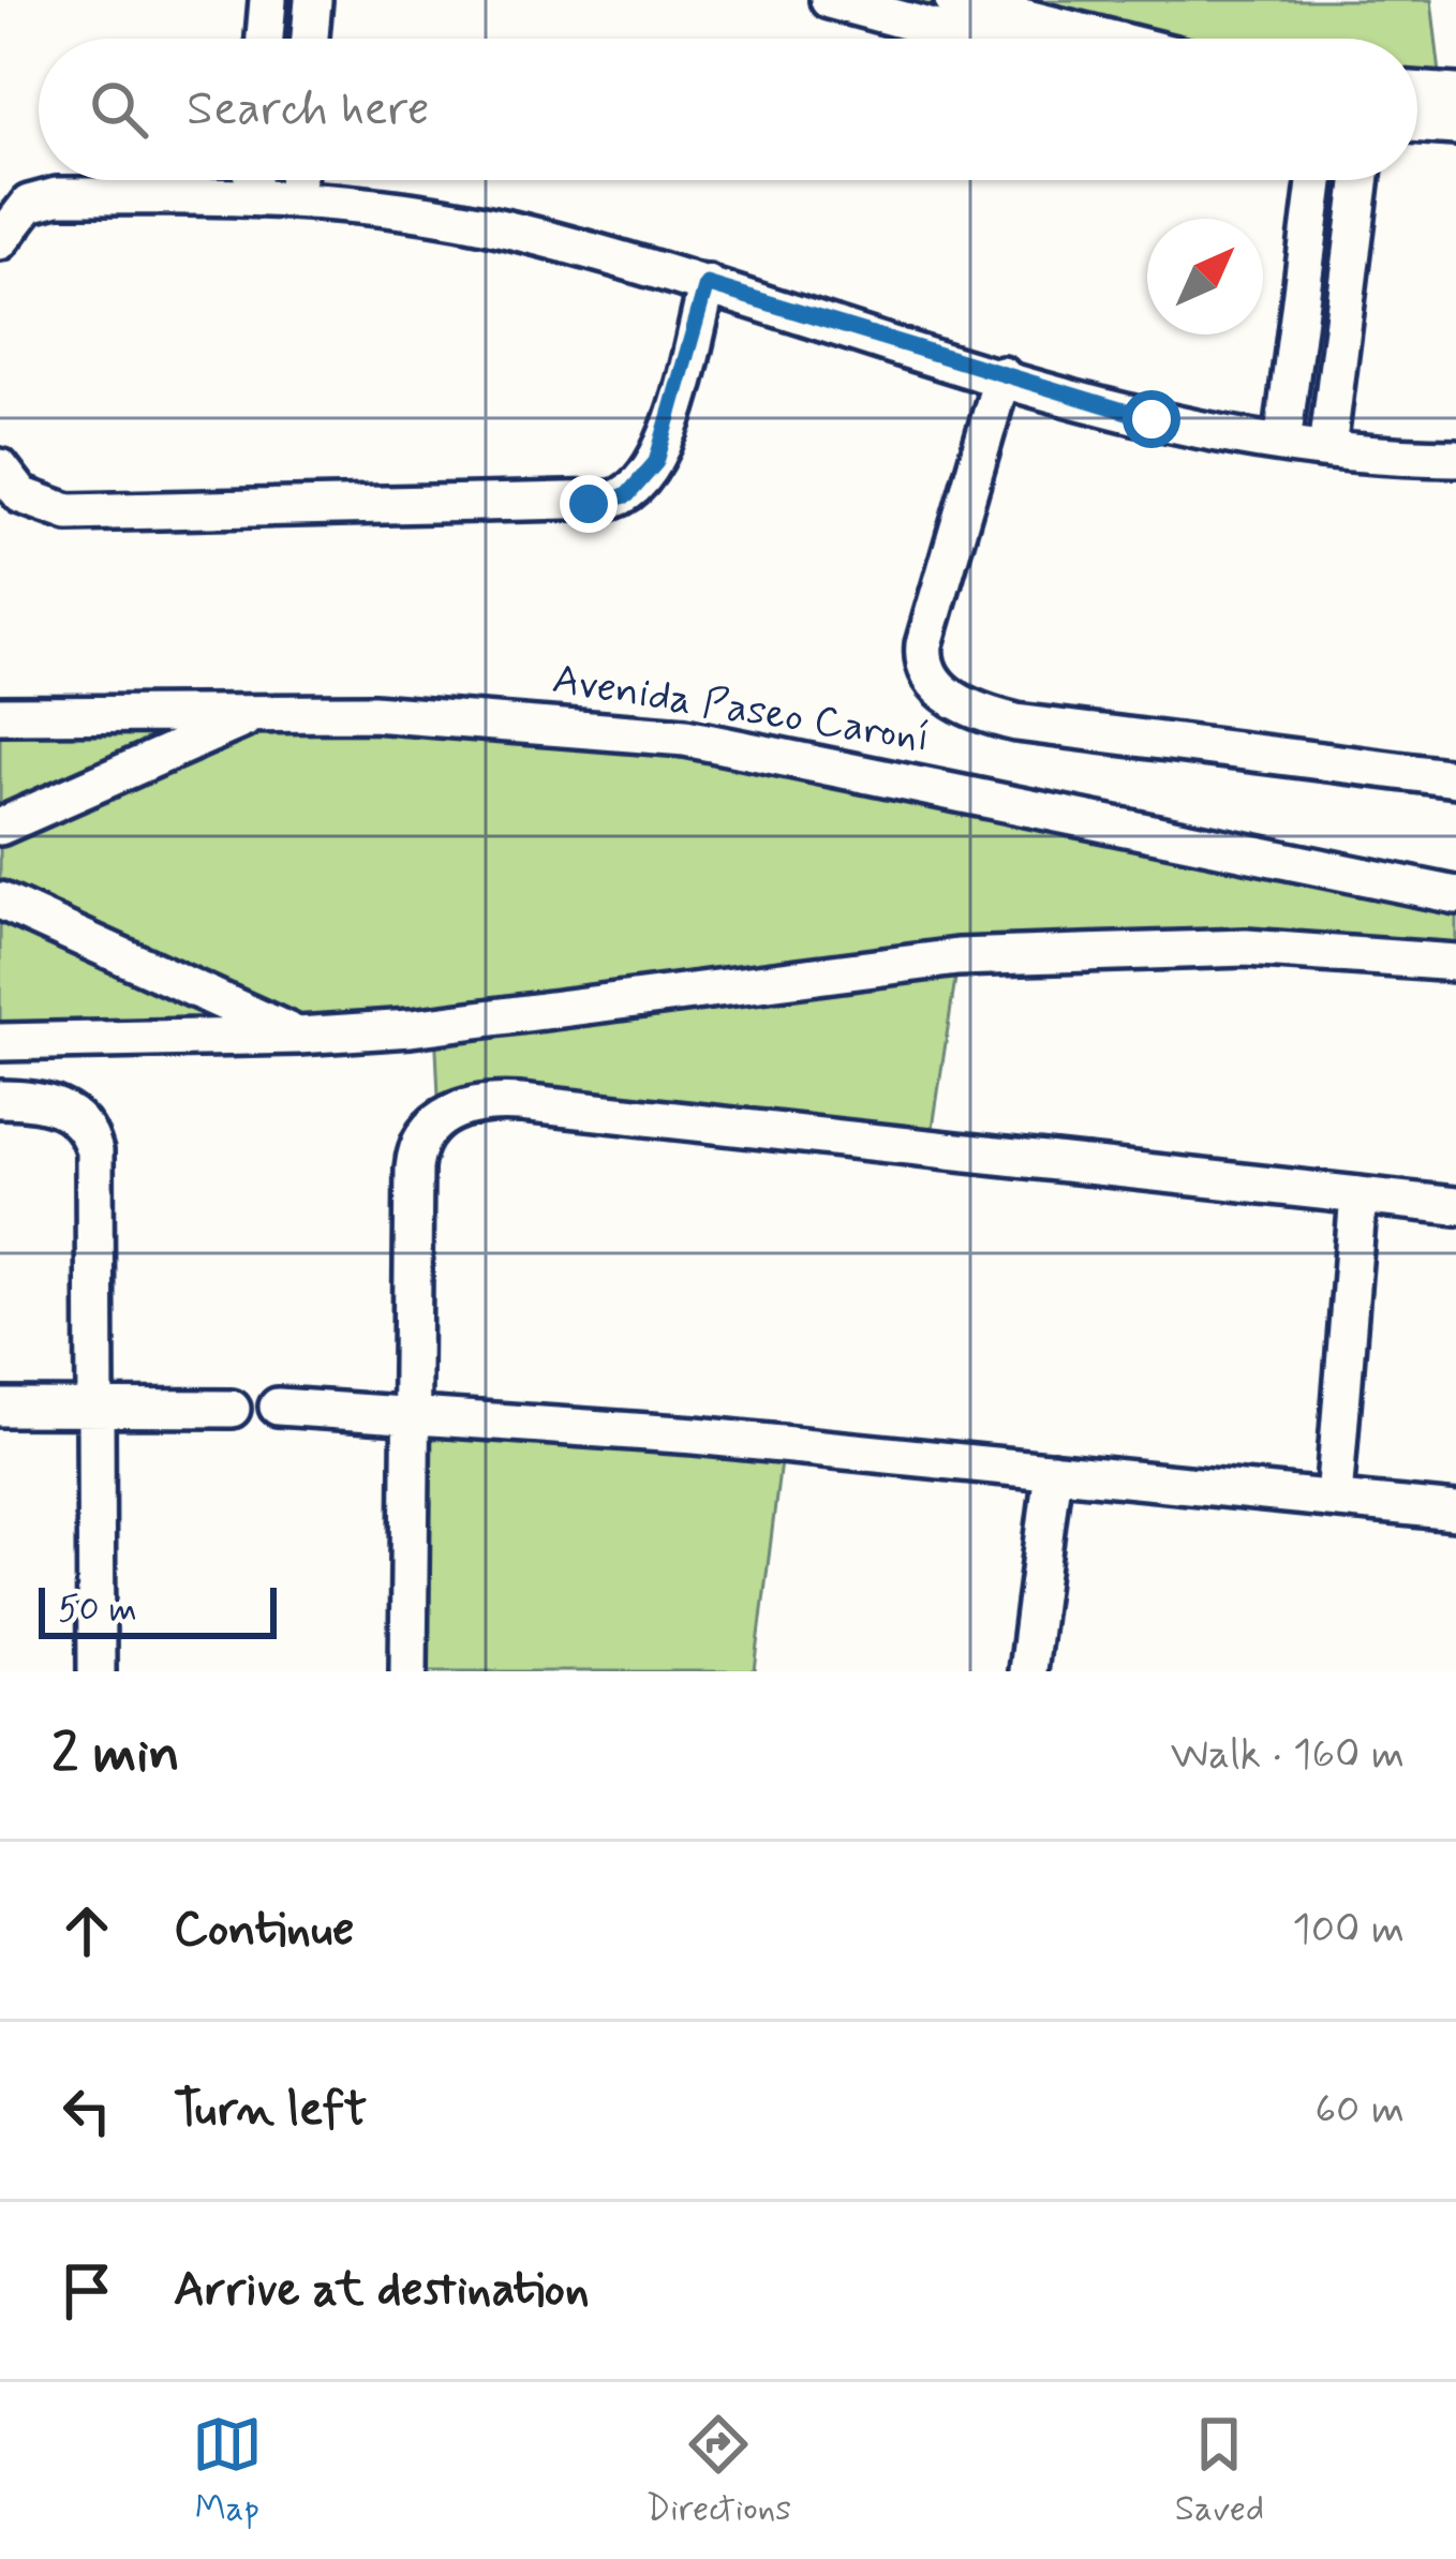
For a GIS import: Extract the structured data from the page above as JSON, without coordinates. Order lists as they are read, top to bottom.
{
  "streets": {
    "street": ["Avenida Paseo Caroní"]
  },
  "scale_bar": "50 m",
  "north": "top right",
  "page": {
    "search": "Search here",
    "scale": "50 m",
    "heading": ["2 min", "Walk · 160 m"],
    "list": [
      ["Continue", "100 m"],
      ["Turn left", "60 m"],
      "Arrive at destination"
    ],
    "nav": ["Map", "Directions", "Saved"]
  }
}
